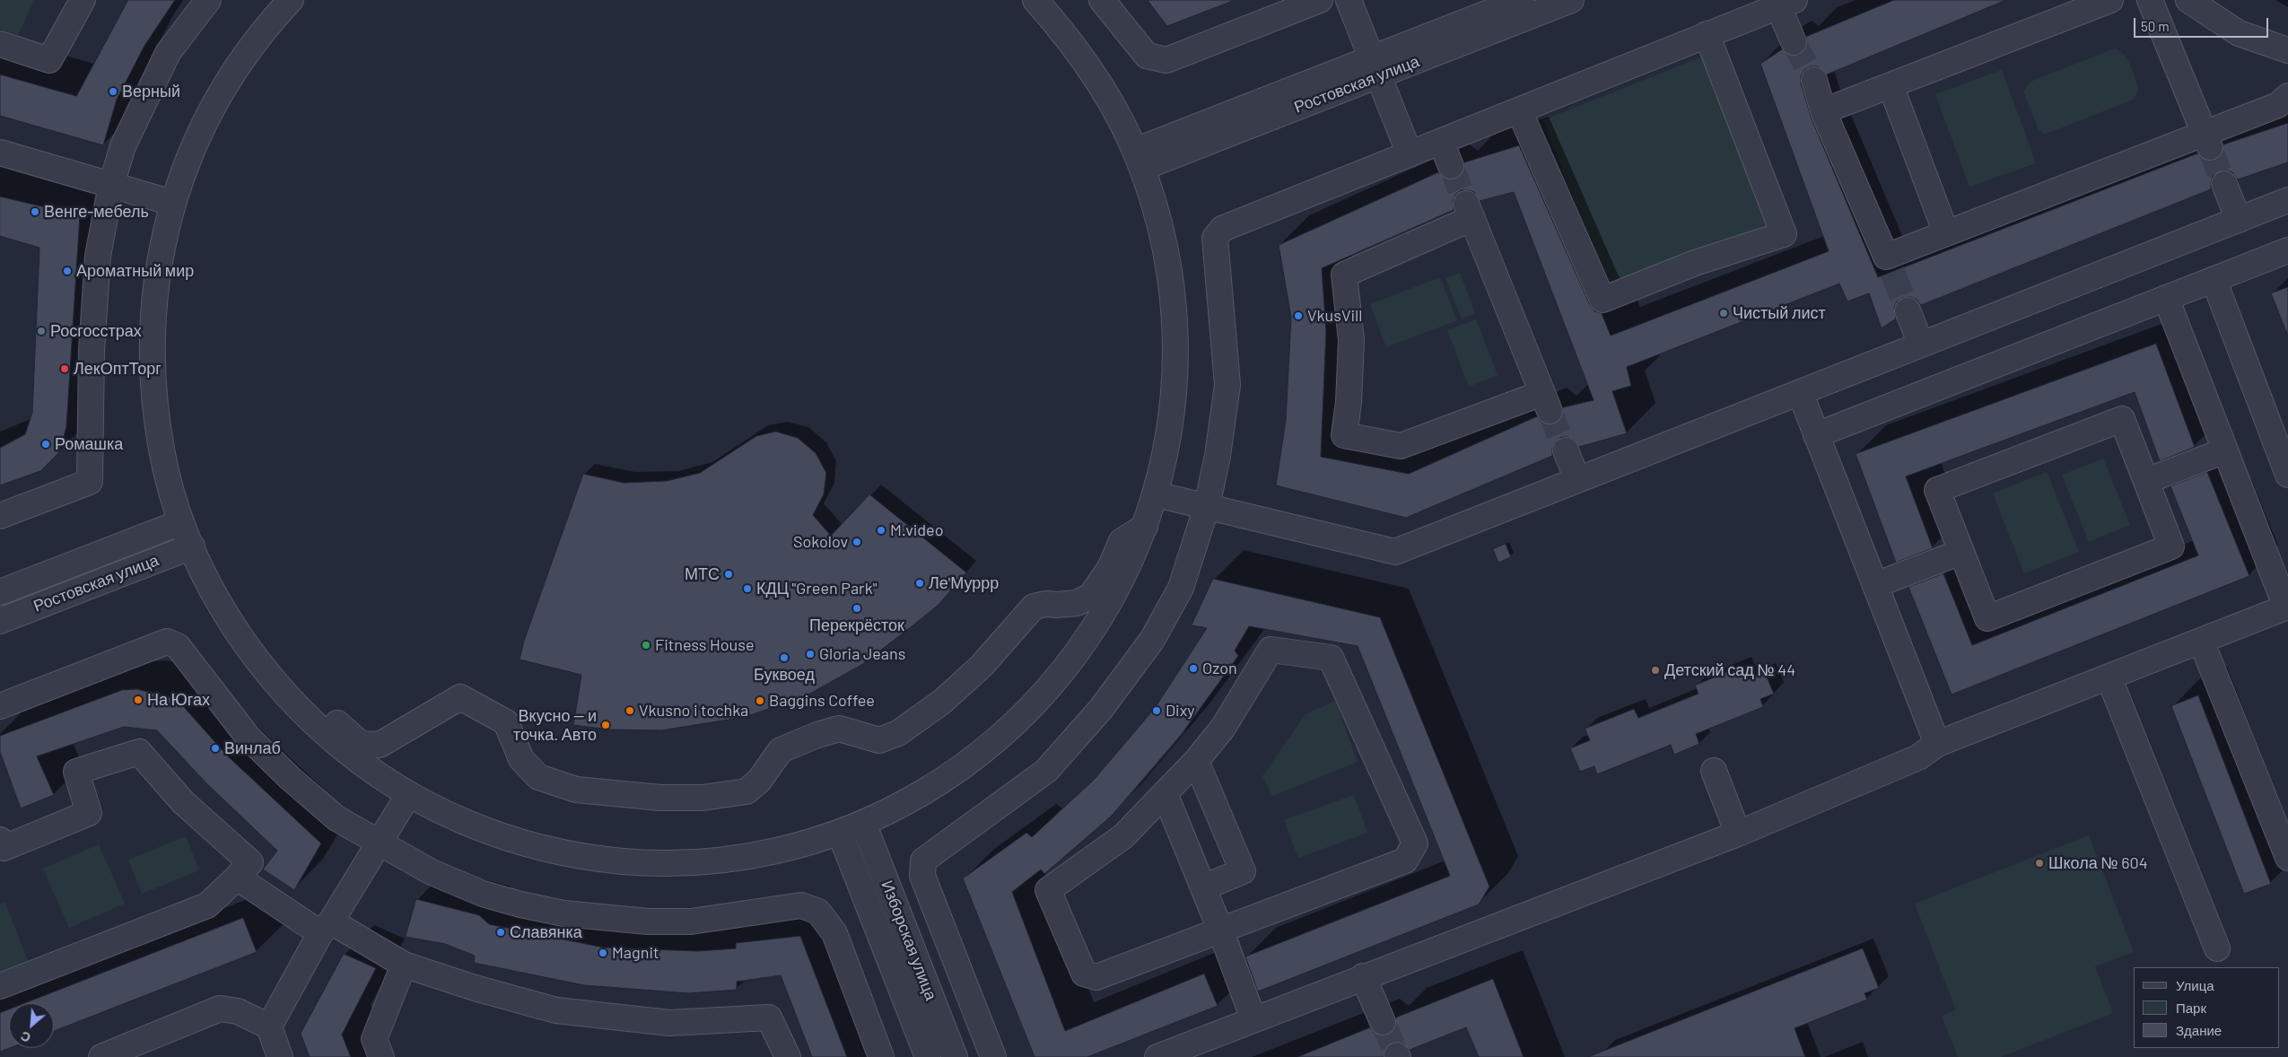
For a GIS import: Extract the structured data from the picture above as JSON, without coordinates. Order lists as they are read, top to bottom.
{
  "streets": {
    "street": ["Ростовская улица", "Изборская улица"]
  },
  "places": [
    "Верный",
    "Венге-мебель",
    "Ароматный мир",
    "Чистый лист",
    "VkusVill",
    "Росгосстрах",
    "ЛекОптТорг",
    "Ромашка",
    "M.video",
    "Sokolov",
    "МТС",
    "Ле'Муррр",
    "КДЦ \"Green Park\"",
    "Перекрёсток",
    "Fitness House",
    "Gloria Jeans",
    "Буквоед",
    "Ozon",
    "Детский сад № 44",
    "На Югах",
    "Baggins Coffee",
    "Vkusno i tochka",
    "Dixy",
    "Вкусно — и точка. Авто",
    "Винлаб",
    "Школа № 604",
    "Славянка",
    "Magnit"
  ],
  "legend": ["Улица", "Парк", "Здание"],
  "scale_bar": "50 m",
  "north": "bottom left"
}
